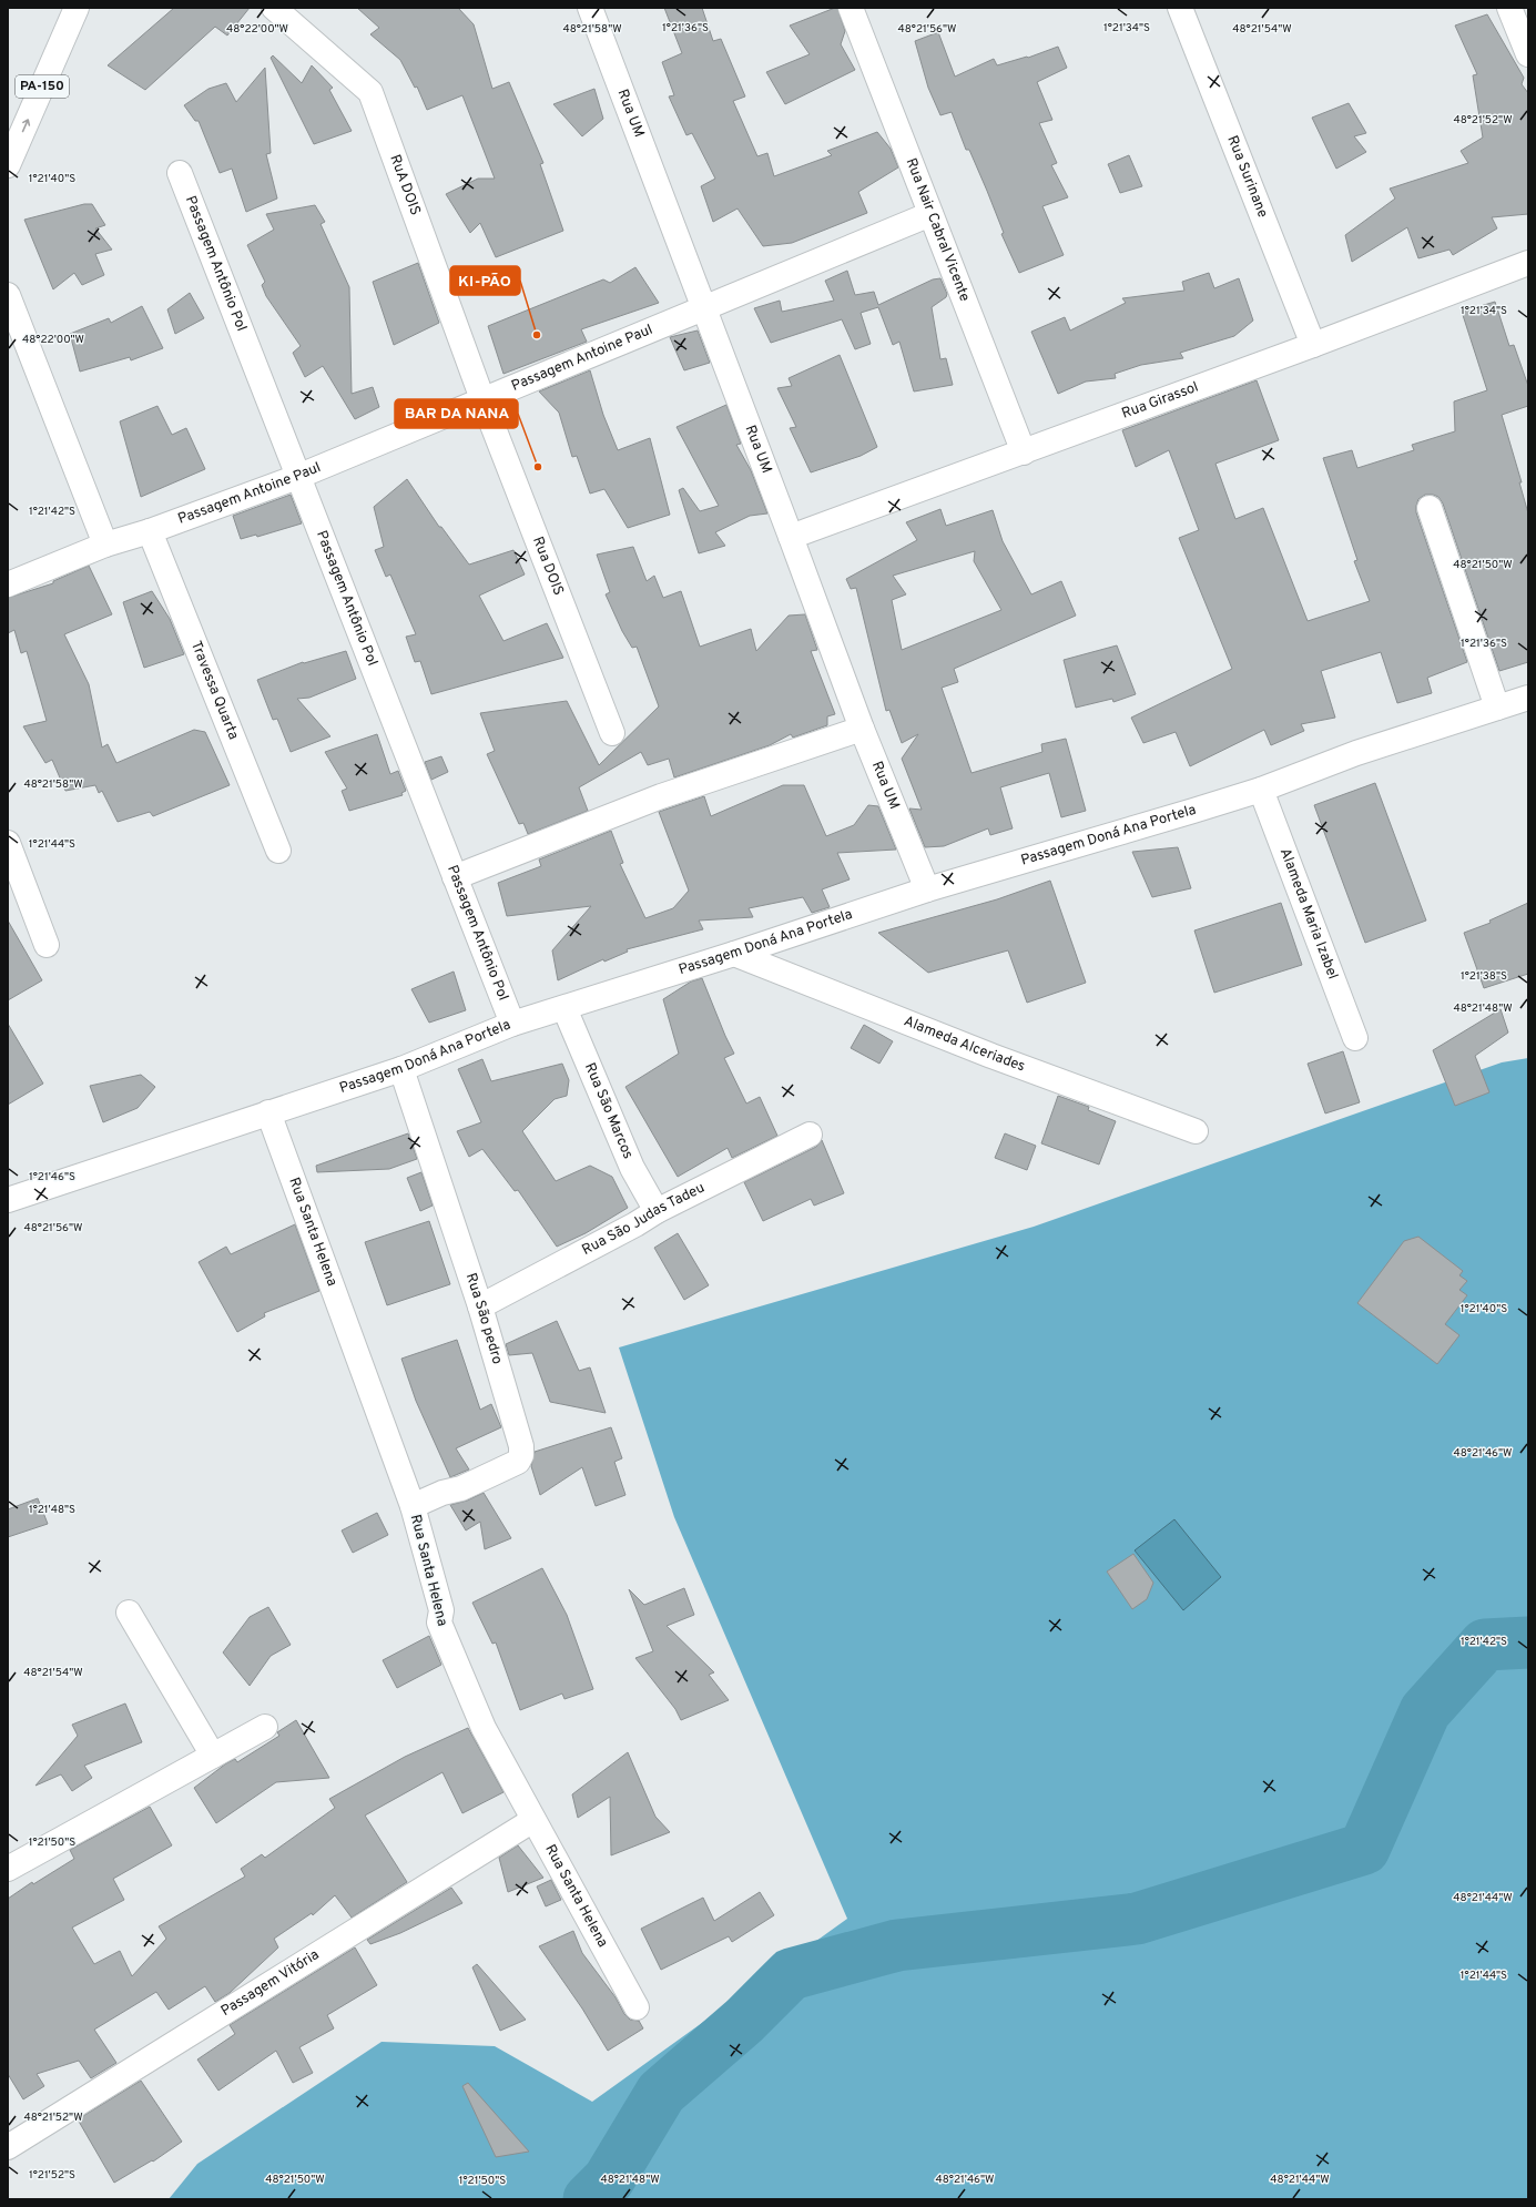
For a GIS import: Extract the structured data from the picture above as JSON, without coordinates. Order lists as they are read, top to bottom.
{
  "streets": {
    "street": [
      "PA-150",
      "Rua UM",
      "Rua Surinane",
      "RuA DOIS",
      "Rua Nair Cabral Vicente",
      "Passagem Antônio Pol",
      "Passagem Antoine Paul",
      "Rua Girassol",
      "Rua DOIS",
      "Travessa Quarta",
      "Passagem Doná Ana Portela",
      "Alameda Maria Izabel",
      "Alameda Alceriades",
      "Rua São Marcos",
      "Rua São Judas Tadeu",
      "Rua Santa Helena",
      "Rua São pedro",
      "Passagem Vitória"
    ]
  },
  "crossings": [
    ["Rua UM", "Passagem Antoine Paul"],
    ["Rua UM", "Rua Girassol"],
    ["Rua UM", "Passagem Doná Ana Portela"],
    ["Rua Surinane", "Rua Girassol"],
    ["RuA DOIS", "Passagem Antoine Paul"],
    ["RuA DOIS", "Rua DOIS"],
    ["Rua Nair Cabral Vicente", "Passagem Antoine Paul"],
    ["Rua Nair Cabral Vicente", "Rua Girassol"],
    ["Passagem Antônio Pol", "Passagem Antoine Paul"],
    ["Passagem Antônio Pol", "Passagem Doná Ana Portela"],
    ["Passagem Antoine Paul", "Rua DOIS"],
    ["Passagem Antoine Paul", "Travessa Quarta"],
    ["Passagem Doná Ana Portela", "Alameda Maria Izabel"],
    ["Passagem Doná Ana Portela", "Alameda Alceriades"],
    ["Passagem Doná Ana Portela", "Rua São Marcos"],
    ["Passagem Doná Ana Portela", "Rua Santa Helena"],
    ["Passagem Doná Ana Portela", "Rua São pedro"],
    ["Rua São Marcos", "Rua São Judas Tadeu"],
    ["Rua São Judas Tadeu", "Rua São pedro"],
    ["Rua Santa Helena", "Rua São pedro"],
    ["Rua Santa Helena", "Passagem Vitória"]
  ],
  "places": ["KI-PÃO", "BAR DA NANA"],
  "coordinates": [
    "1°21'36\"S",
    "1°21'34\"S",
    "48°22'00\"W",
    "48°21'58\"W",
    "48°21'56\"W",
    "48°21'54\"W",
    "48°21'52\"W",
    "1°21'40\"S",
    "1°21'42\"S",
    "48°21'50\"W",
    "1°21'44\"S",
    "1°21'38\"S",
    "48°21'48\"W",
    "1°21'46\"S",
    "48°21'46\"W",
    "1°21'48\"S",
    "1°21'50\"S",
    "48°21'44\"W",
    "1°21'52\"S"
  ]
}
